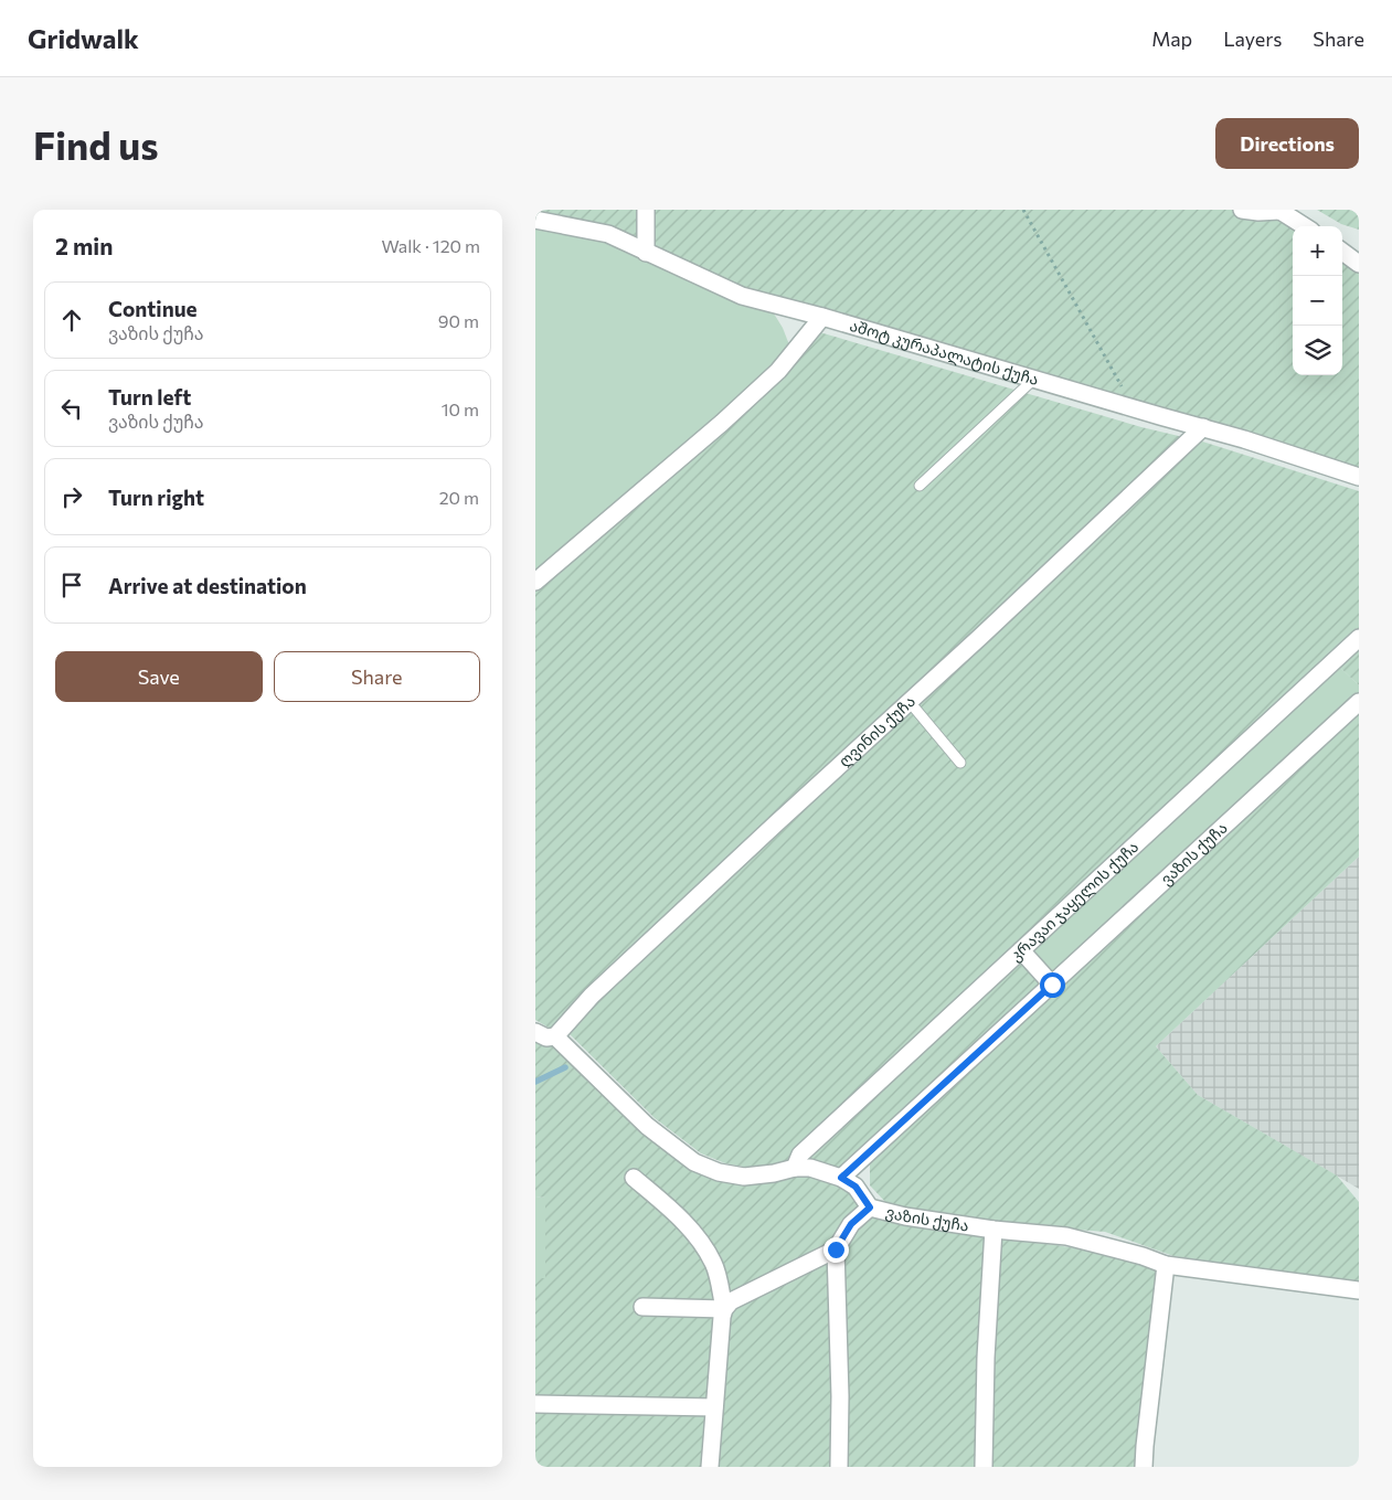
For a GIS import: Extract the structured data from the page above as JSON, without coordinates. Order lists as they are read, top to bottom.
{
  "streets": {
    "street": [
      "აშოტ კურაპალატის ქუჩა",
      "ღვინის ქუჩა",
      "ვაზის ქუჩა",
      "კრავაი ჯაყელის ქუჩა"
    ]
  },
  "crossings": [
    ["აშოტ კურაპალატის ქუჩა", "ღვინის ქუჩა"]
  ],
  "page": {
    "header": "Gridwalk",
    "nav": ["Map", "Layers", "Share"],
    "buttons": [
      "Directions",
      ["Save", "Share"]
    ],
    "title": "Find us",
    "heading": ["2 min", "Walk · 120 m"],
    "map_buttons": ["+", "−"],
    "list": [
      ["Continue", "ვაზის ქუჩა", "90 m"],
      ["Turn left", "ვაზის ქუჩა", "10 m"],
      ["Turn right", "20 m"],
      "Arrive at destination"
    ]
  }
}
